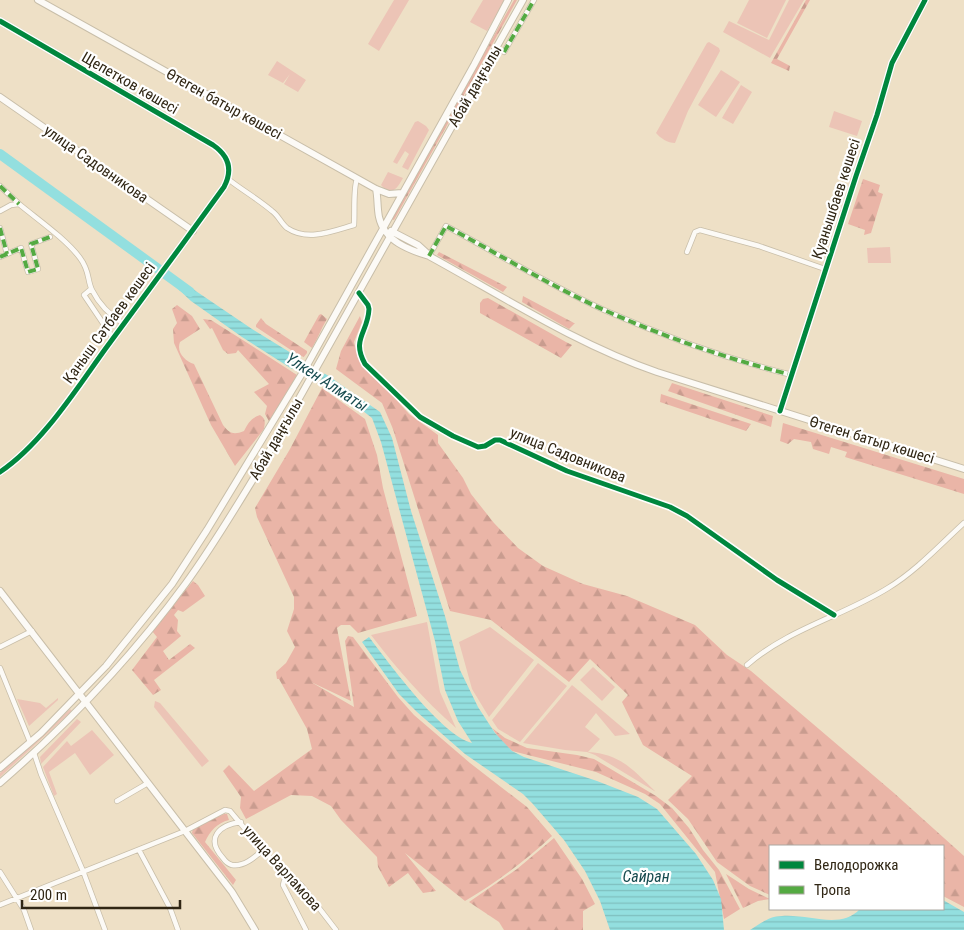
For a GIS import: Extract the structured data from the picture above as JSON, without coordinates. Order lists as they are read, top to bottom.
{
  "streets": {
    "main road": [
      "Щепетков көшесі",
      "Абай даңғылы",
      "Өтеген батыр көшесі",
      "улица Садовникова",
      "Қуанышбаев көшесі",
      "Қаныш Сәтбаев көшесі"
    ],
    "street": ["улица Варламова"]
  },
  "crossings": [
    ["Щепетков көшесі", "Қаныш Сәтбаев көшесі"],
    ["Абай даңғылы", "Өтеген батыр көшесі"],
    ["Абай даңғылы", "улица Садовникова"],
    ["Өтеген батыр көшесі", "Қуанышбаев көшесі"],
    ["улица Садовникова", "Қаныш Сәтбаев көшесі"]
  ],
  "water": ["Үлкен Алматы", "Сайран"],
  "legend": ["Велодорожка", "Тропа"],
  "scale_bar": "200 m"
}
